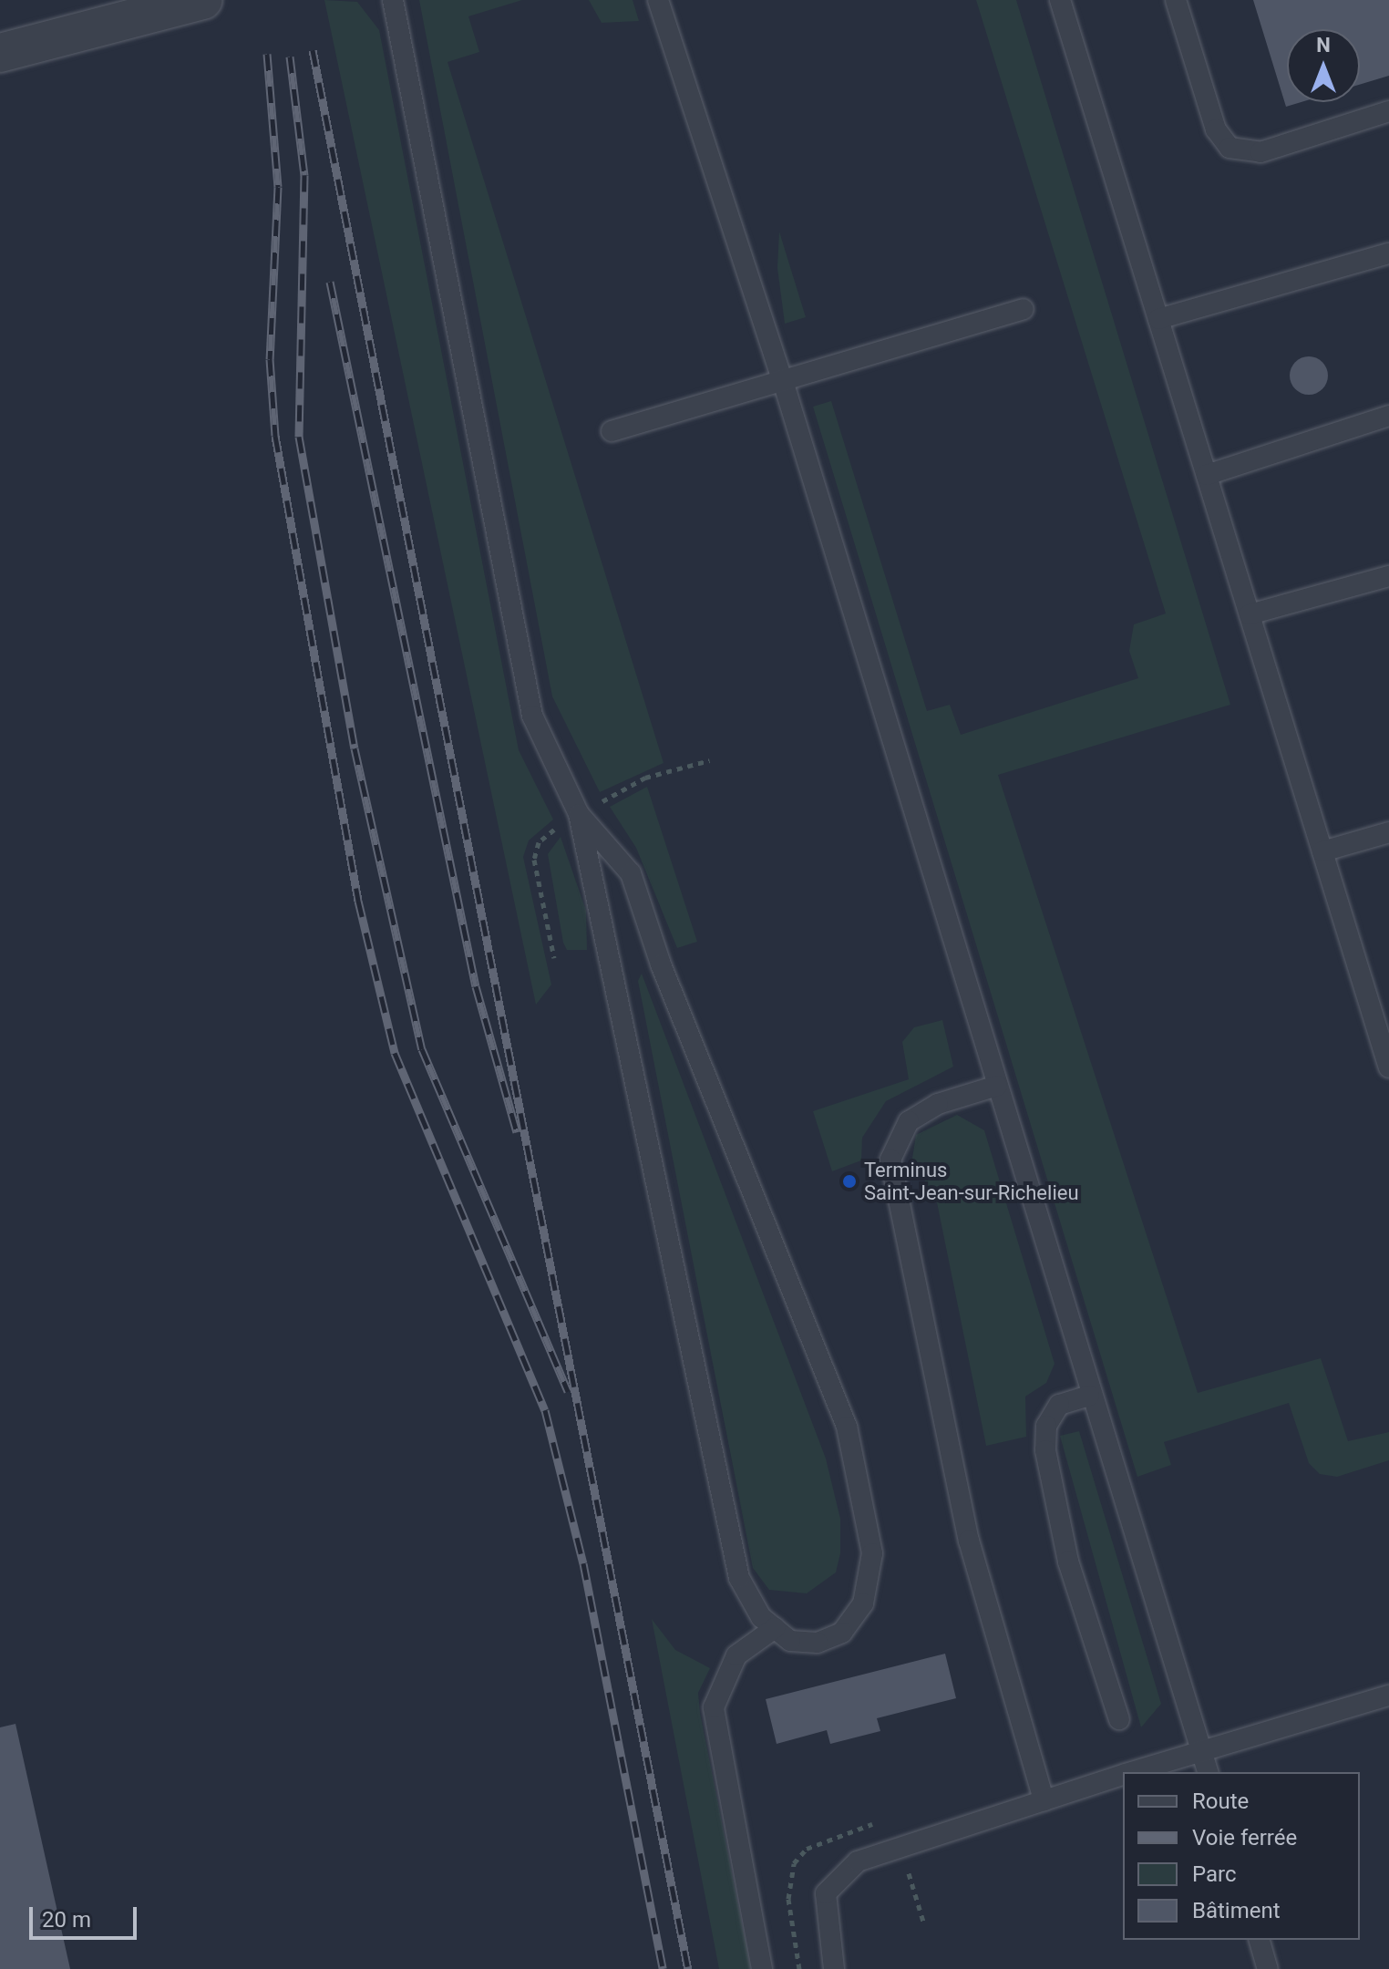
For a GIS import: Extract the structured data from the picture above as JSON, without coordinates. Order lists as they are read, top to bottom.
{
  "places": ["Terminus Saint-Jean-sur-Richelieu"],
  "legend": [
    "Route",
    "Voie ferrée",
    "Parc",
    "Bâtiment"
  ],
  "scale_bar": "20 m",
  "north": "top"
}
